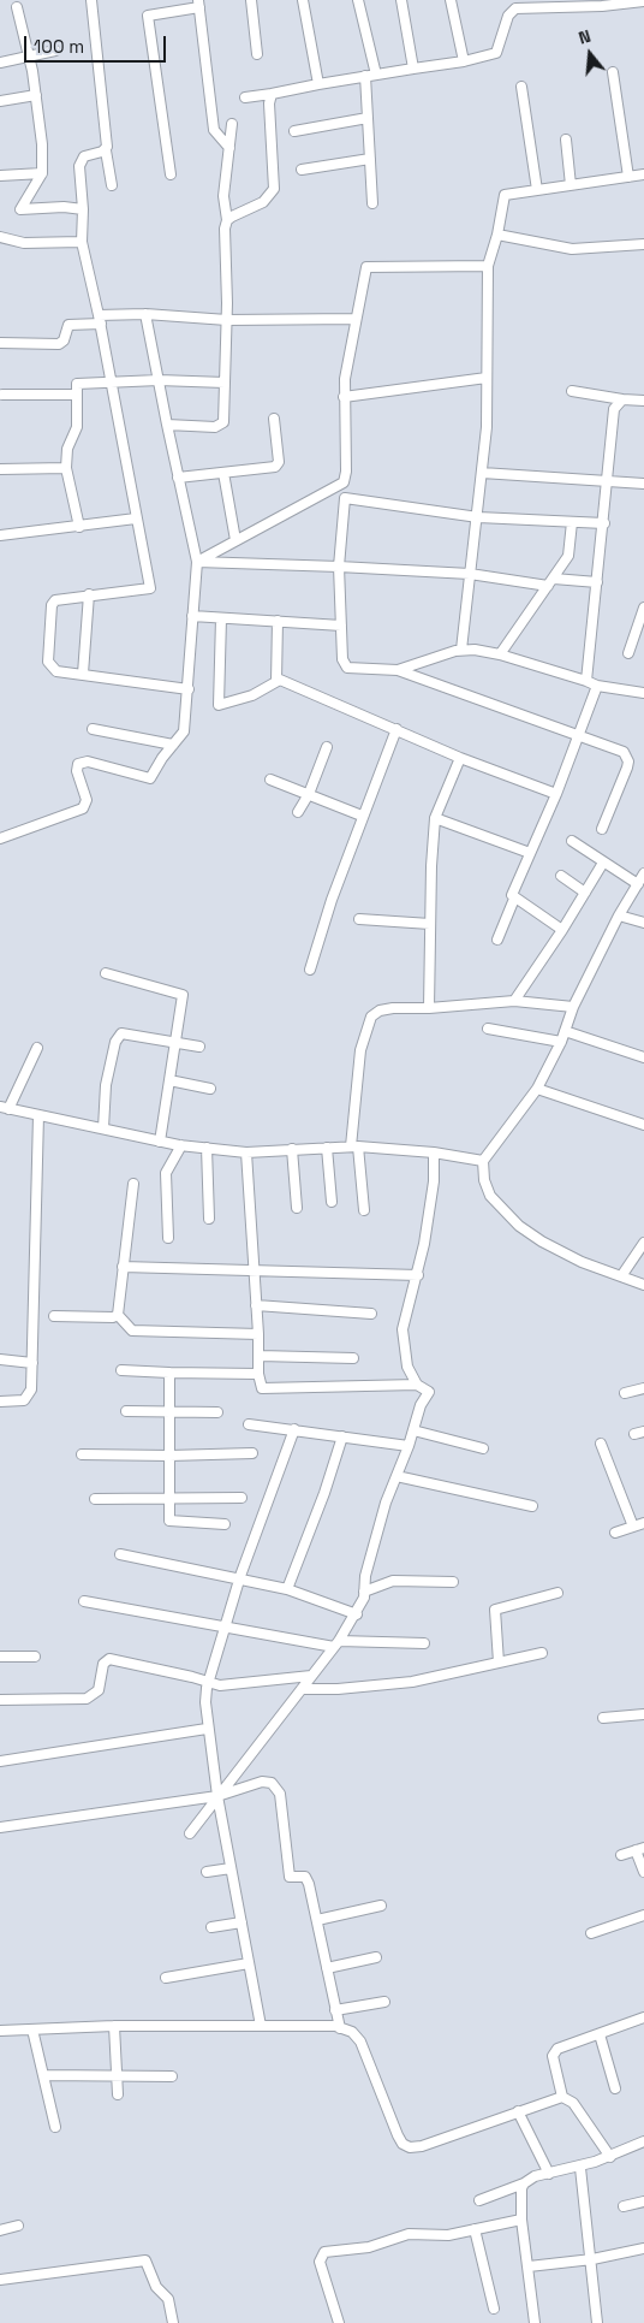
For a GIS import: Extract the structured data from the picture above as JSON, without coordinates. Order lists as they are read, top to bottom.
{
  "scale_bar": "100 m",
  "north": "top"
}
